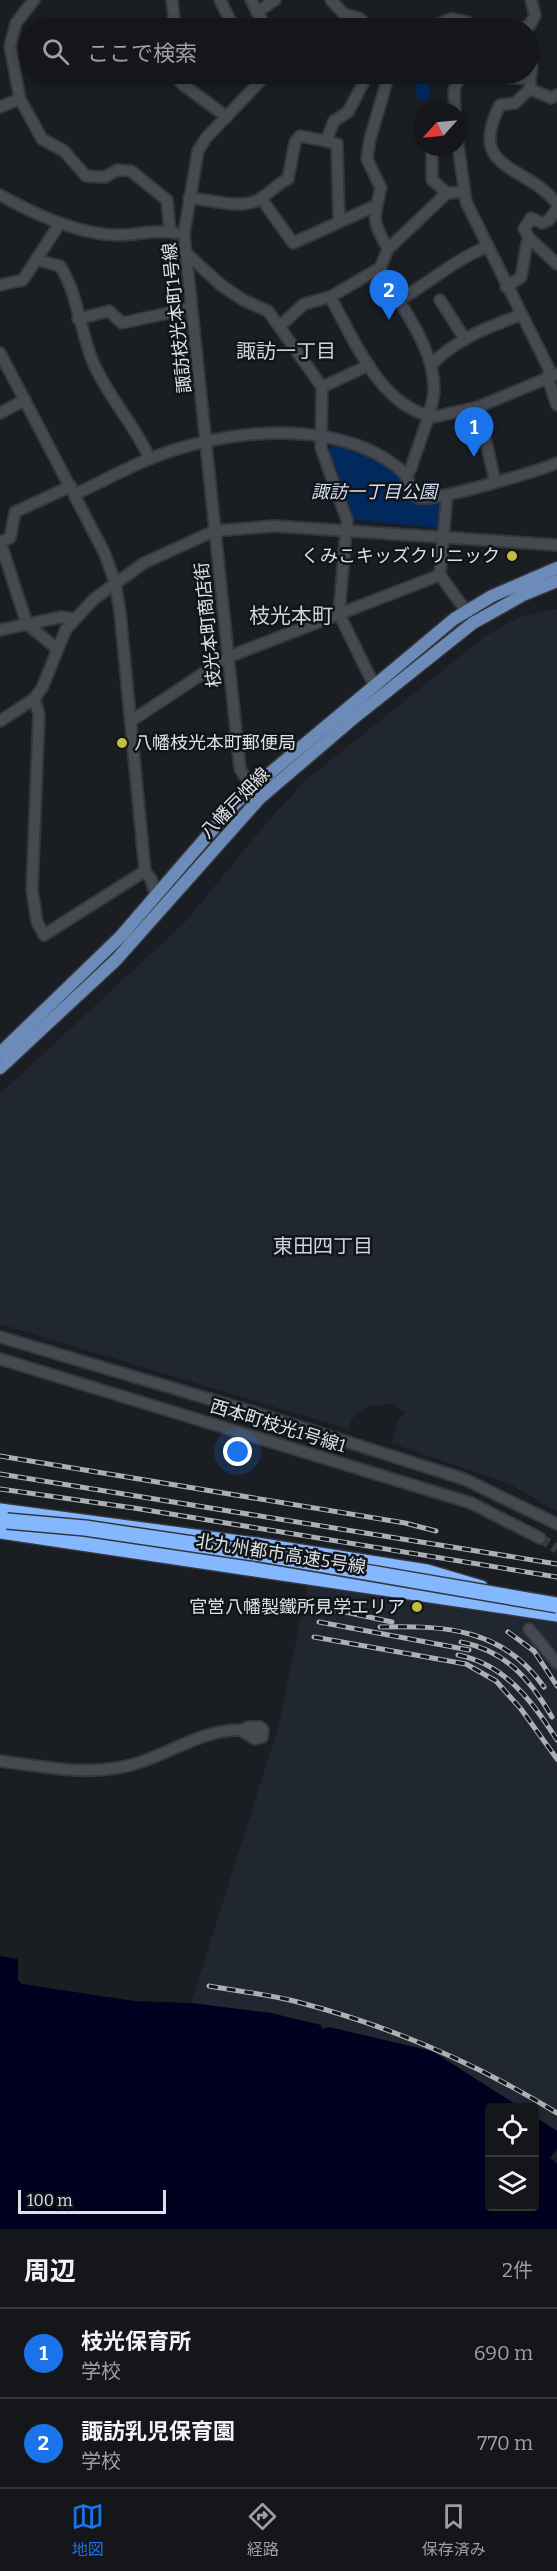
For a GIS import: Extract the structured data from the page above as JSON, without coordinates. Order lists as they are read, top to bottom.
{
  "streets": {
    "highway": ["北九州都市高速5号線"],
    "main road": ["八幡戸畑線"],
    "street": ["諏訪枝光本町1号線", "枝光本町商店街", "西本町枝光1号線1"]
  },
  "crossings": [
    ["諏訪枝光本町1号線", "枝光本町商店街"],
    ["枝光本町商店街", "八幡戸畑線"]
  ],
  "districts": ["諏訪一丁目", "枝光本町", "東田四丁目"],
  "parks": ["諏訪一丁目公園"],
  "places": ["くみこキッズクリニック", "八幡枝光本町郵便局", "官営八幡製鐵所見学エリア"],
  "scale_bar": "100 m",
  "north": "bottom left",
  "page": {
    "search": "ここで検索",
    "pins": ["2", "1"],
    "scale": "100 m",
    "heading": ["周辺", "2件"],
    "list": [
      {
        "mark": "1",
        "name": "枝光保育所",
        "note": "学校",
        "value": "690 m"
      },
      {
        "mark": "2",
        "name": "諏訪乳児保育園",
        "note": "学校",
        "value": "770 m"
      }
    ],
    "nav": ["地図", "経路", "保存済み"]
  }
}
